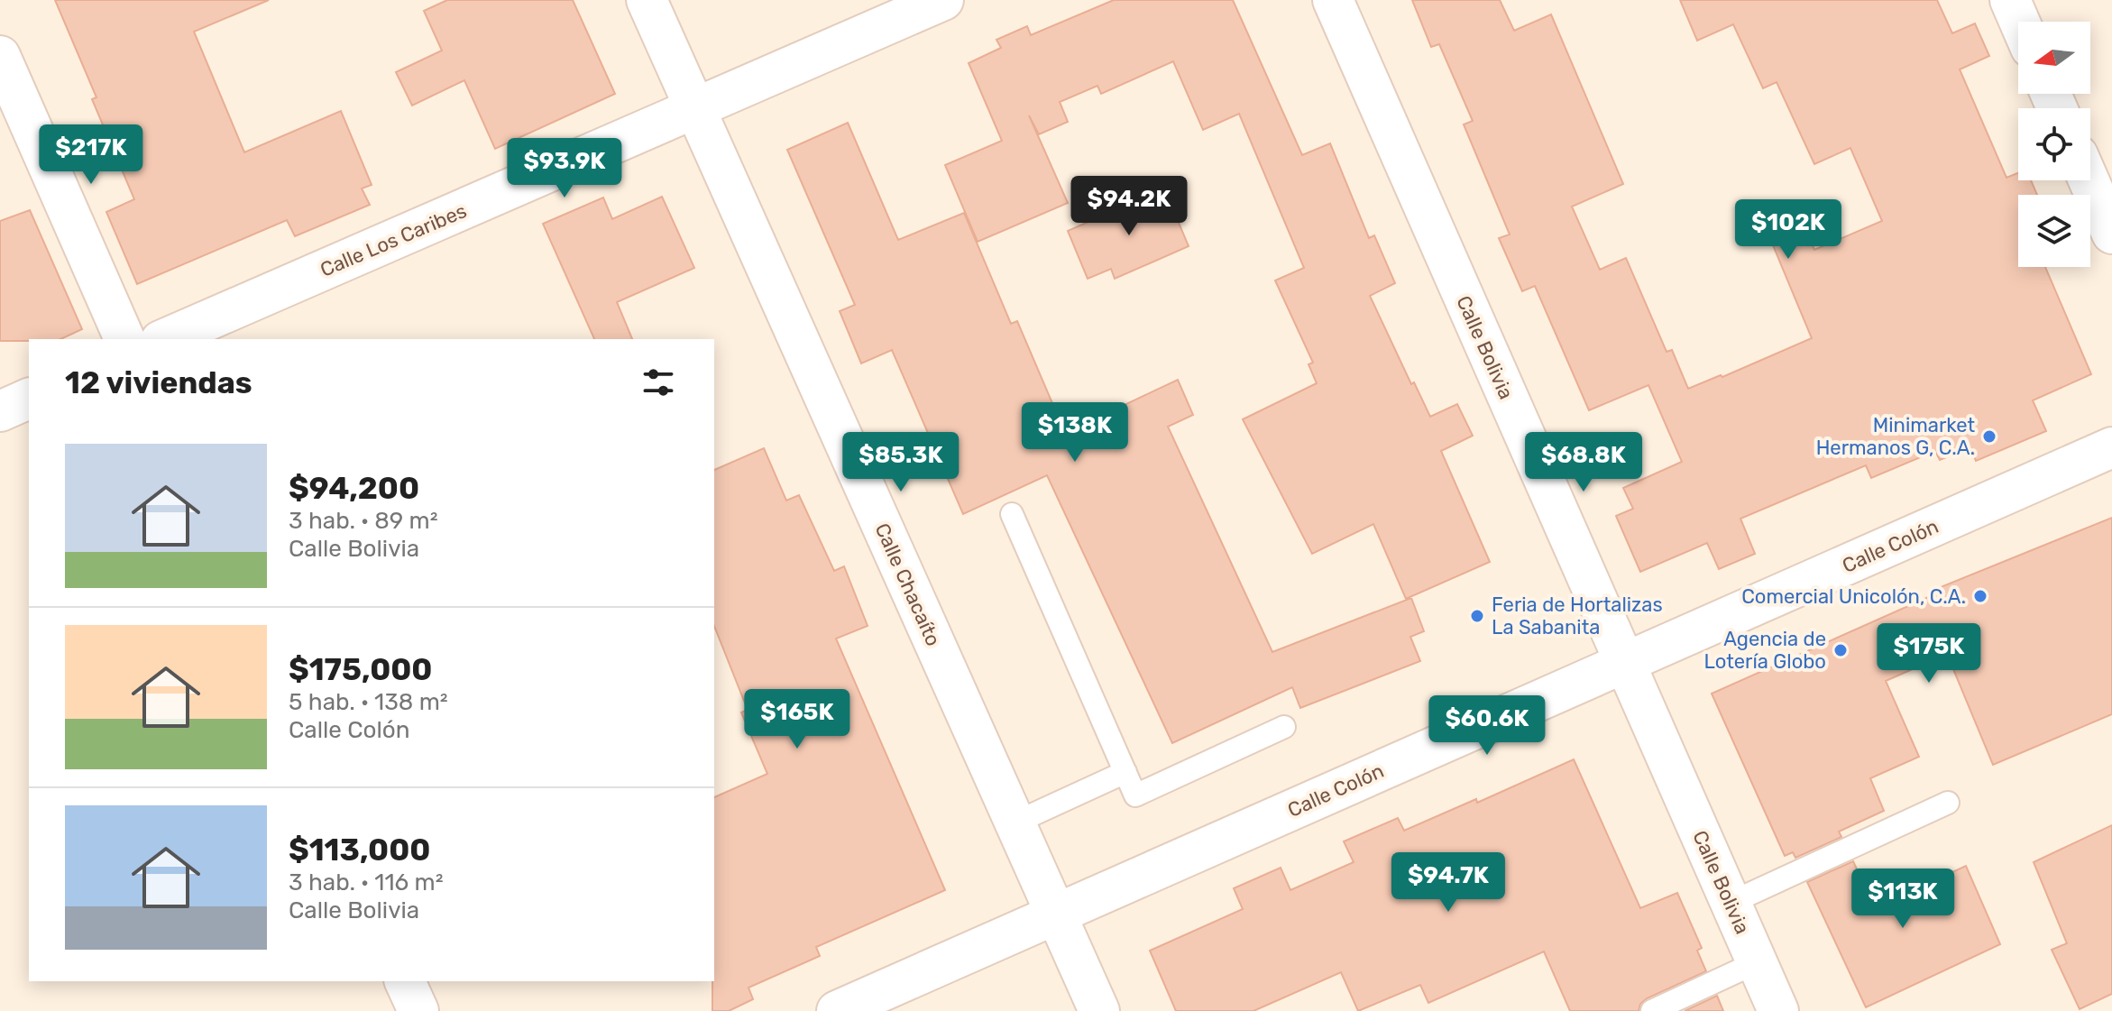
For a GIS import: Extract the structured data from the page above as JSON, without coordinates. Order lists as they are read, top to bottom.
{
  "streets": {
    "street": [
      "Calle Los Caribes",
      "Calle Bolivia",
      "Calle Colón",
      "Calle Chacaíto"
    ]
  },
  "crossings": [
    ["Calle Los Caribes", "Calle Chacaíto"],
    ["Calle Bolivia", "Calle Colón"],
    ["Calle Colón", "Calle Chacaíto"]
  ],
  "places": [
    "Minimarket Hermanos G, C.A.",
    "Comercial Unicolón, C.A.",
    "Feria de Hortalizas La Sabanita",
    "Agencia de Lotería Globo"
  ],
  "north": "left",
  "page": {
    "price": [
      "$217K",
      "$93.9K",
      "$94.2K",
      "$102K",
      "$138K",
      "$85.3K",
      "$68.8K",
      "$175K",
      "$165K",
      "$60.6K",
      "$94.7K",
      "$113K"
    ],
    "heading": "12 viviendas",
    "list": [
      {
        "name": "$94,200",
        "note": "3 hab. · 89 m² · Calle Bolivia"
      },
      {
        "name": "$175,000",
        "note": "5 hab. · 138 m² · Calle Colón"
      },
      {
        "name": "$113,000",
        "note": "3 hab. · 116 m² · Calle Bolivia"
      }
    ]
  }
}
